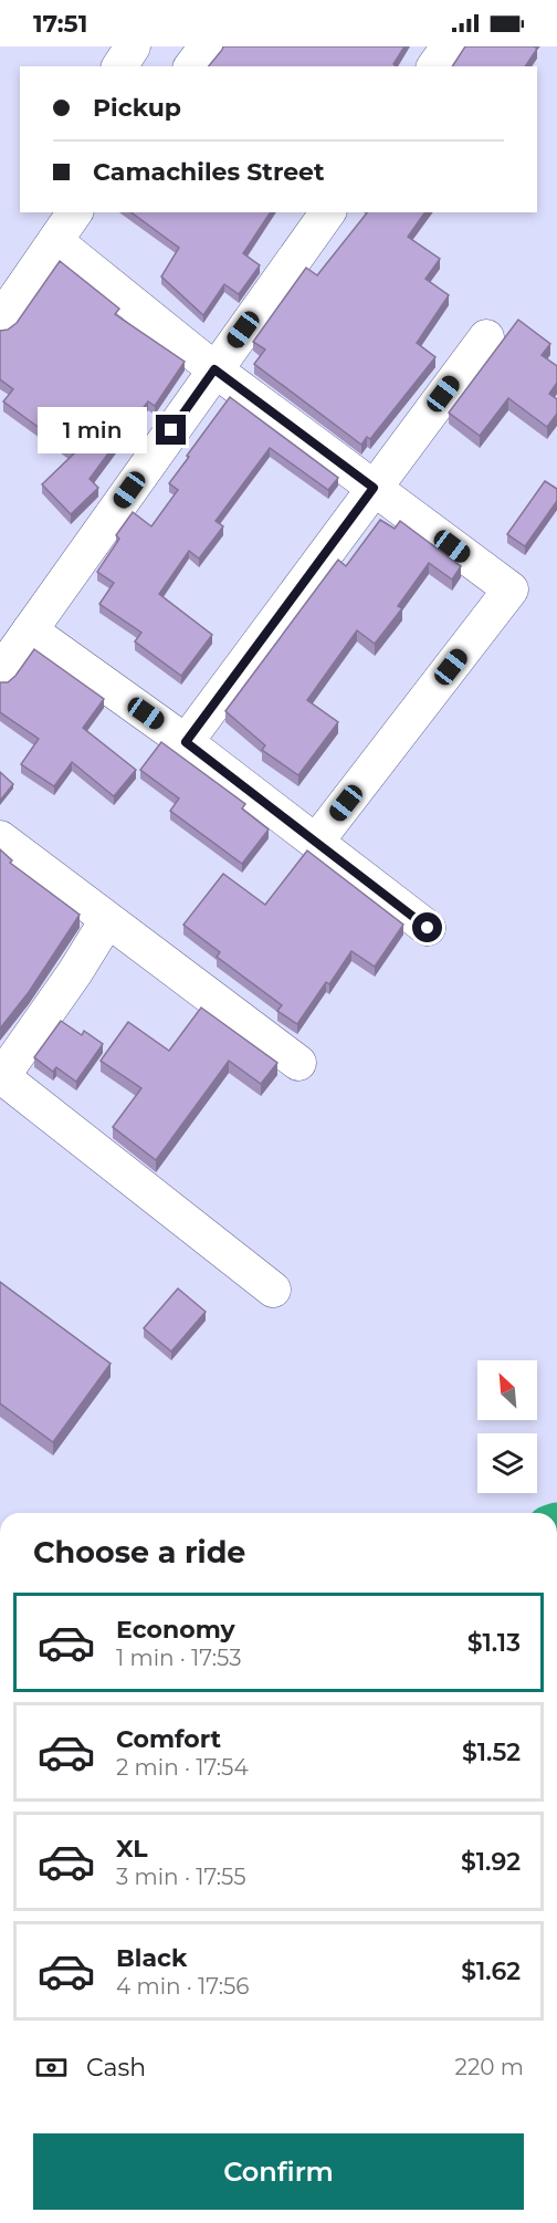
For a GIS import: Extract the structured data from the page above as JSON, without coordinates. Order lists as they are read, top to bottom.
{
  "north": "top left",
  "page": {
    "status": "17:51",
    "banner": ["Pickup", "Camachiles Street"],
    "bubble": "1 min",
    "heading": "Choose a ride",
    "list": [
      {
        "name": "Economy",
        "note": "1 min · 17:53",
        "value": "$1.13"
      },
      {
        "name": "Comfort",
        "note": "2 min · 17:54",
        "value": "$1.52"
      },
      {
        "name": "XL",
        "note": "3 min · 17:55",
        "value": "$1.92"
      },
      {
        "name": "Black",
        "note": "4 min · 17:56",
        "value": "$1.62"
      }
    ],
    "pay": ["Cash", "220 m"],
    "buttons": "Confirm"
  }
}
